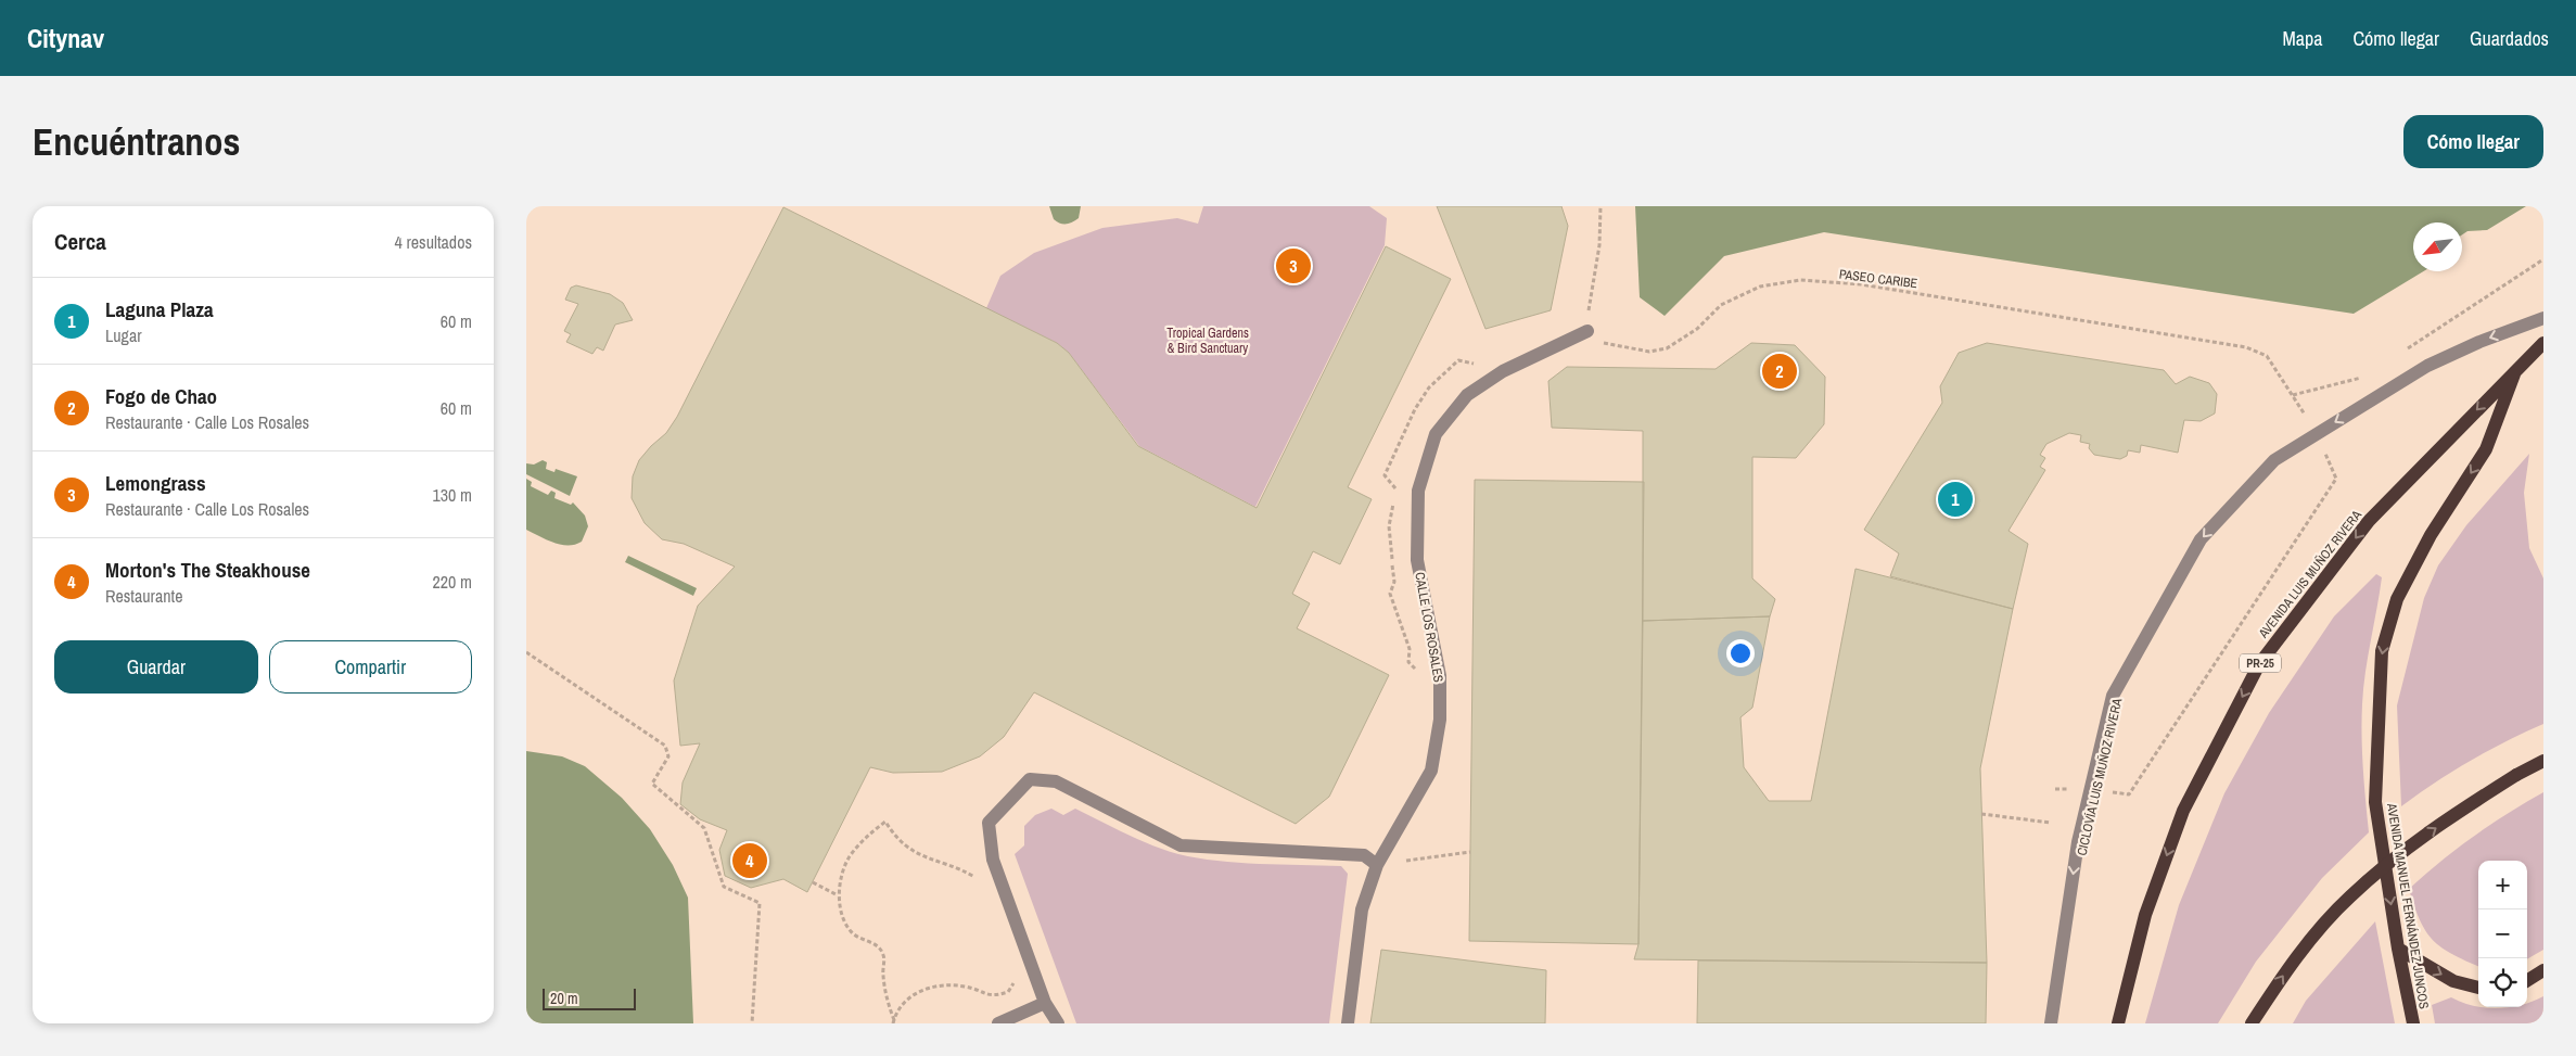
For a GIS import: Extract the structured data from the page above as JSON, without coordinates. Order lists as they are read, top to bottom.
{
  "streets": {
    "main road": ["AVENIDA LUIS MUÑOZ RIVERA", "PR-25", "AVENIDA MANUEL FERNÁNDEZ JUNCOS"],
    "street": ["CALLE LOS ROSALES"],
    "path": ["PASEO CARIBE"]
  },
  "crossings": [
    ["PASEO CARIBE", "CALLE LOS ROSALES"],
    ["AVENIDA LUIS MUÑOZ RIVERA", "AVENIDA MANUEL FERNÁNDEZ JUNCOS"]
  ],
  "one_way": ["AVENIDA LUIS MUÑOZ RIVERA", "AVENIDA MANUEL FERNÁNDEZ JUNCOS"],
  "parks": ["Tropical Gardens & Bird Sanctuary"],
  "scale_bar": "20 m",
  "north": "bottom left",
  "page": {
    "header": "Citynav",
    "nav": ["Mapa", "Cómo llegar", "Guardados"],
    "buttons": [
      "Cómo llegar",
      ["Guardar", "Compartir"]
    ],
    "title": "Encuéntranos",
    "heading": ["Cerca", "4 resultados"],
    "pins": [
      "3",
      "2",
      "1",
      "4"
    ],
    "list": [
      {
        "mark": "1",
        "name": "Laguna Plaza",
        "note": "Lugar",
        "value": "60 m"
      },
      {
        "mark": "2",
        "name": "Fogo de Chao",
        "note": "Restaurante · Calle Los Rosales",
        "value": "60 m"
      },
      {
        "mark": "3",
        "name": "Lemongrass",
        "note": "Restaurante · Calle Los Rosales",
        "value": "130 m"
      },
      {
        "mark": "4",
        "name": "Morton's The Steakhouse",
        "note": "Restaurante",
        "value": "220 m"
      }
    ],
    "map_buttons": ["+", "−"],
    "scale": "20 m"
  }
}
